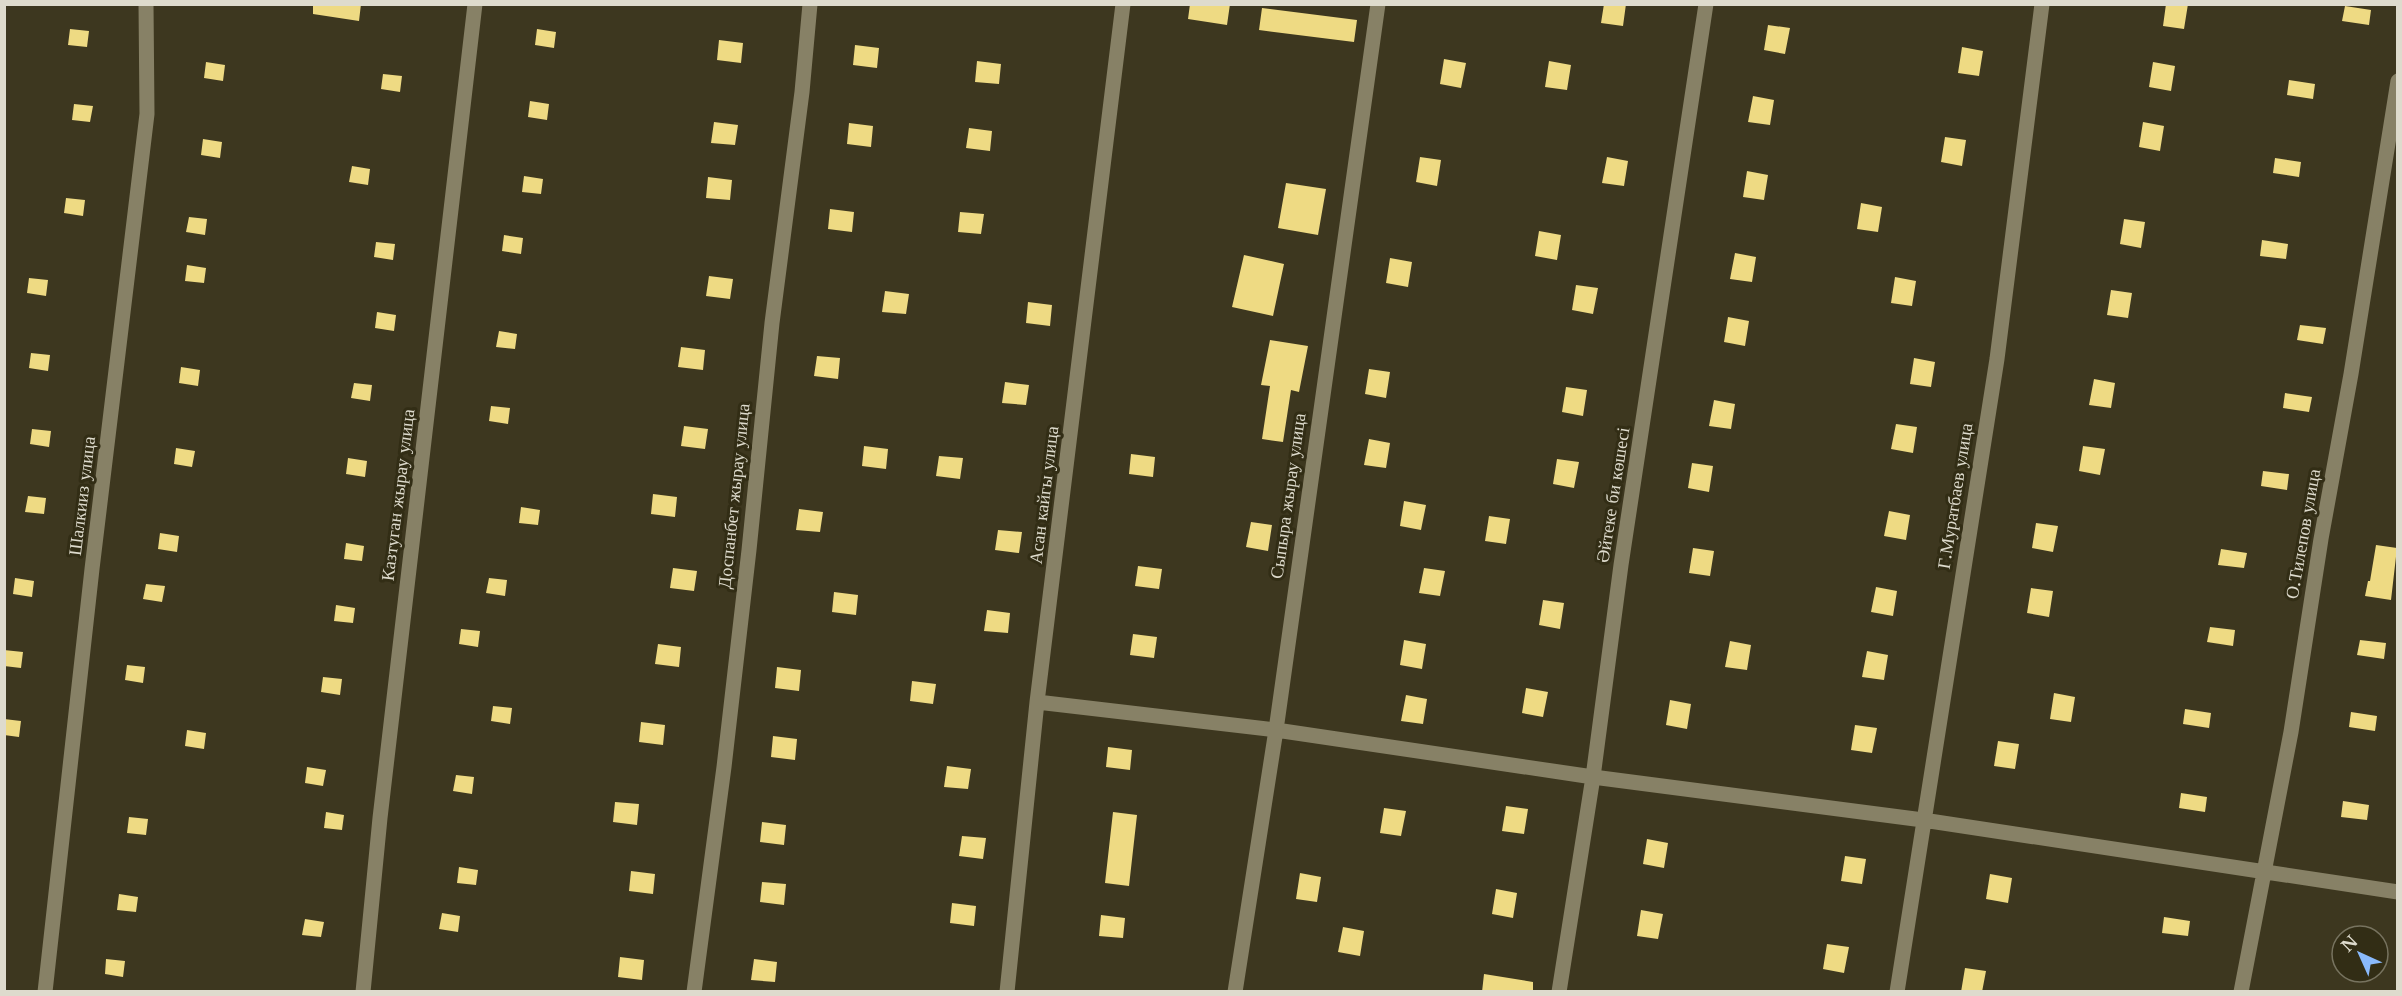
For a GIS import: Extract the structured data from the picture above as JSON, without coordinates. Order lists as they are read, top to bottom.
{
  "streets": {
    "street": [
      "Казтуган жырау улица",
      "Асан кайгы улица",
      "Әйтеке би көшесі",
      "Шалкииз улица",
      "Доспанбет жырау улица",
      "Сыпыра жырау улица",
      "Г.Муратбаев улица",
      "О.Тилепов улица"
    ]
  },
  "north": "top left"
}
